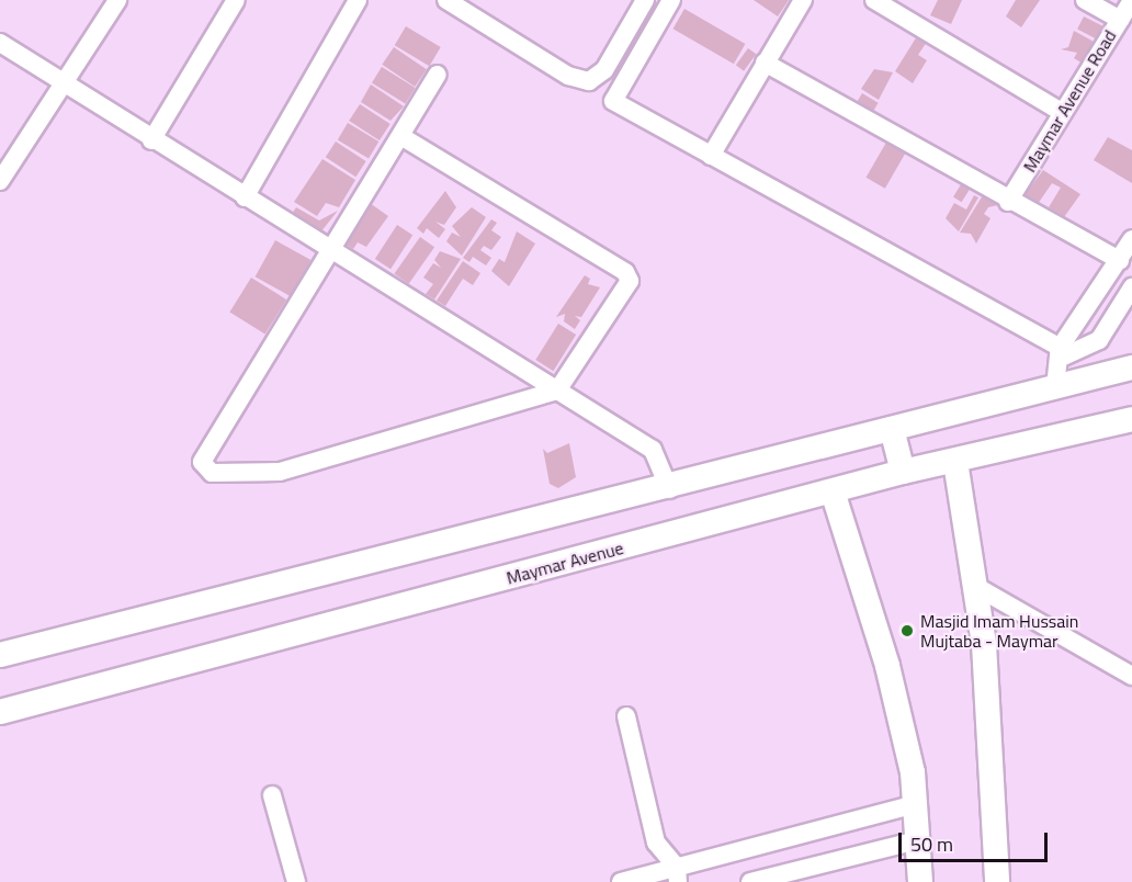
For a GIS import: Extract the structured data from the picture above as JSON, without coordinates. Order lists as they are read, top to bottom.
{
  "streets": {
    "main road": ["Maymar Avenue"],
    "street": ["Maymar Avenue Road"]
  },
  "places": ["Masjid Imam Hussain Mujtaba - Maymar"],
  "scale_bar": "50 m"
}
